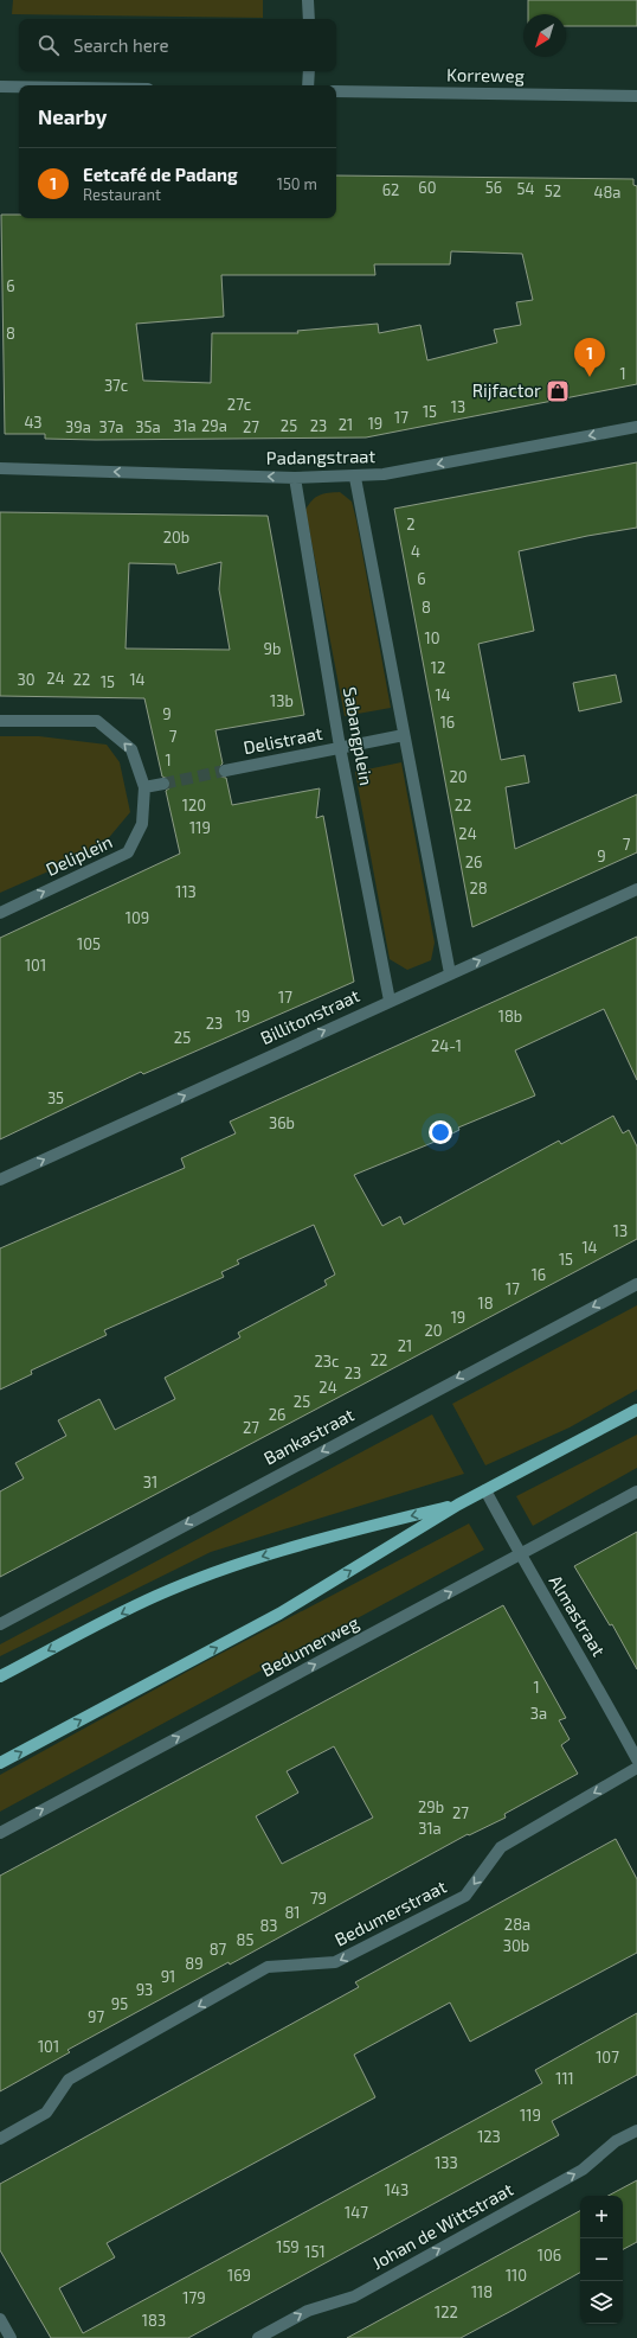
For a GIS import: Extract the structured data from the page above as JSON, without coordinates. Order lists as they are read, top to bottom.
{
  "streets": {
    "street": [
      "Korreweg",
      "Padangstraat",
      "Sabangplein",
      "Delistraat",
      "Deliplein",
      "Billitonstraat",
      "Bankastraat",
      "Almastraat",
      "Bedumerweg",
      "Bedumerstraat",
      "Johan de Wittstraat"
    ]
  },
  "crossings": [
    ["Padangstraat", "Sabangplein"],
    ["Sabangplein", "Delistraat"],
    ["Sabangplein", "Billitonstraat"],
    ["Almastraat", "Bedumerweg"]
  ],
  "one_way": [
    "Padangstraat",
    "Billitonstraat",
    "Bankastraat",
    "Bedumerweg",
    "Bedumerstraat",
    "Johan de Wittstraat"
  ],
  "places": {
    "shop": ["Rijfactor"]
  },
  "house_numbers": [
    "60",
    "56",
    "54",
    "62",
    "52",
    "48a",
    "6",
    "8",
    "1",
    "37c",
    "27c",
    "13",
    "15",
    "17",
    "43",
    "19",
    "21",
    "31a",
    "29a",
    "25",
    "23",
    "39a",
    "37a",
    "35a",
    "27",
    "2",
    "20b",
    "4",
    "6",
    "8",
    "10",
    "9b",
    "12",
    "24",
    "30",
    "22",
    "14",
    "15",
    "14",
    "13b",
    "9",
    "16",
    "7",
    "1",
    "20",
    "120",
    "22",
    "119",
    "24",
    "7",
    "9",
    "26",
    "28",
    "113",
    "109",
    "105",
    "101",
    "17",
    "19",
    "18b",
    "23",
    "25",
    "24-1",
    "35",
    "36b",
    "13",
    "14",
    "15",
    "16",
    "17",
    "18",
    "19",
    "20",
    "21",
    "22",
    "23c",
    "23",
    "24",
    "25",
    "26",
    "27",
    "31",
    "1",
    "3a",
    "29b",
    "27",
    "31a",
    "79",
    "81",
    "28a",
    "83",
    "85",
    "30b",
    "87",
    "89",
    "91",
    "93",
    "95",
    "97",
    "101",
    "107",
    "111",
    "119",
    "123",
    "133",
    "143",
    "147",
    "159",
    "151",
    "106",
    "169",
    "110",
    "118",
    "179",
    "122",
    "183"
  ],
  "north": "bottom left",
  "page": {
    "search": "Search here",
    "heading": "Nearby",
    "list": [
      {
        "mark": "1",
        "name": "Eetcafé de Padang",
        "note": "Restaurant",
        "value": "150 m"
      }
    ],
    "pins": "1",
    "map_buttons": ["+", "−"]
  }
}
